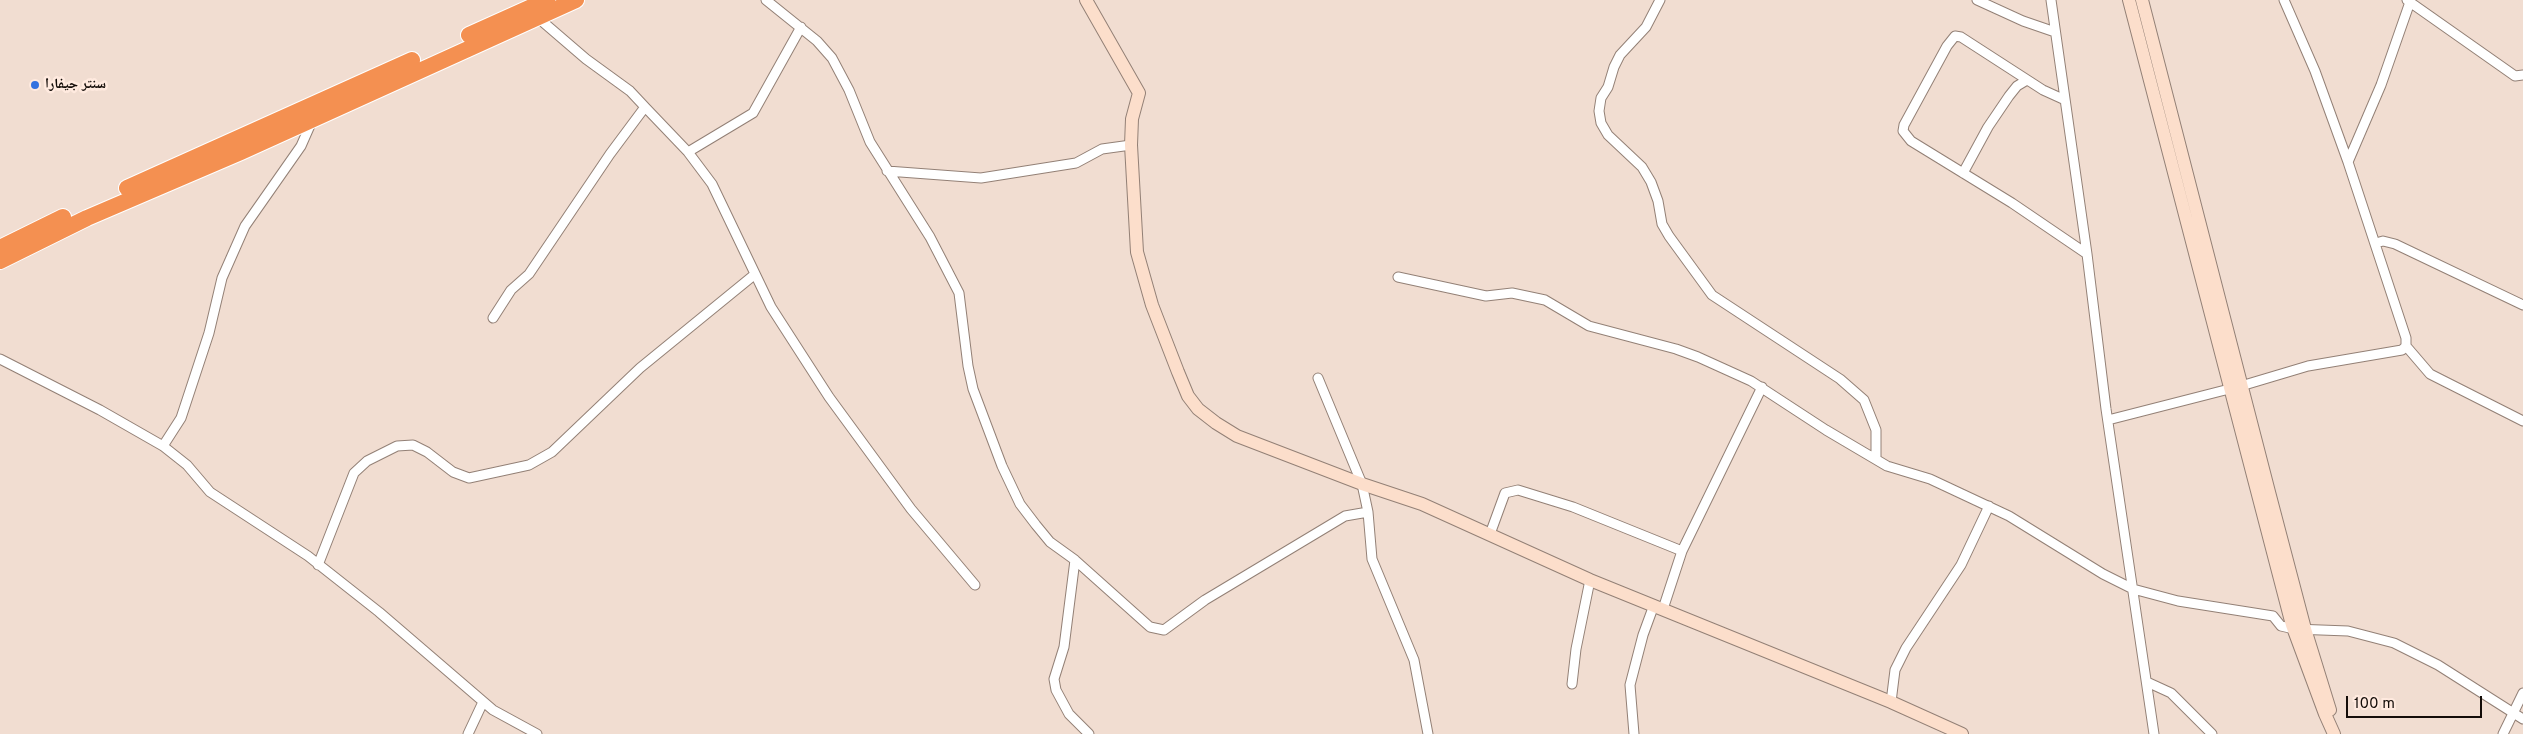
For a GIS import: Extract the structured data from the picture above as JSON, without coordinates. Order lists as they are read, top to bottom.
{
  "places": ["سنتر جيفارا"],
  "scale_bar": "100 m"
}
